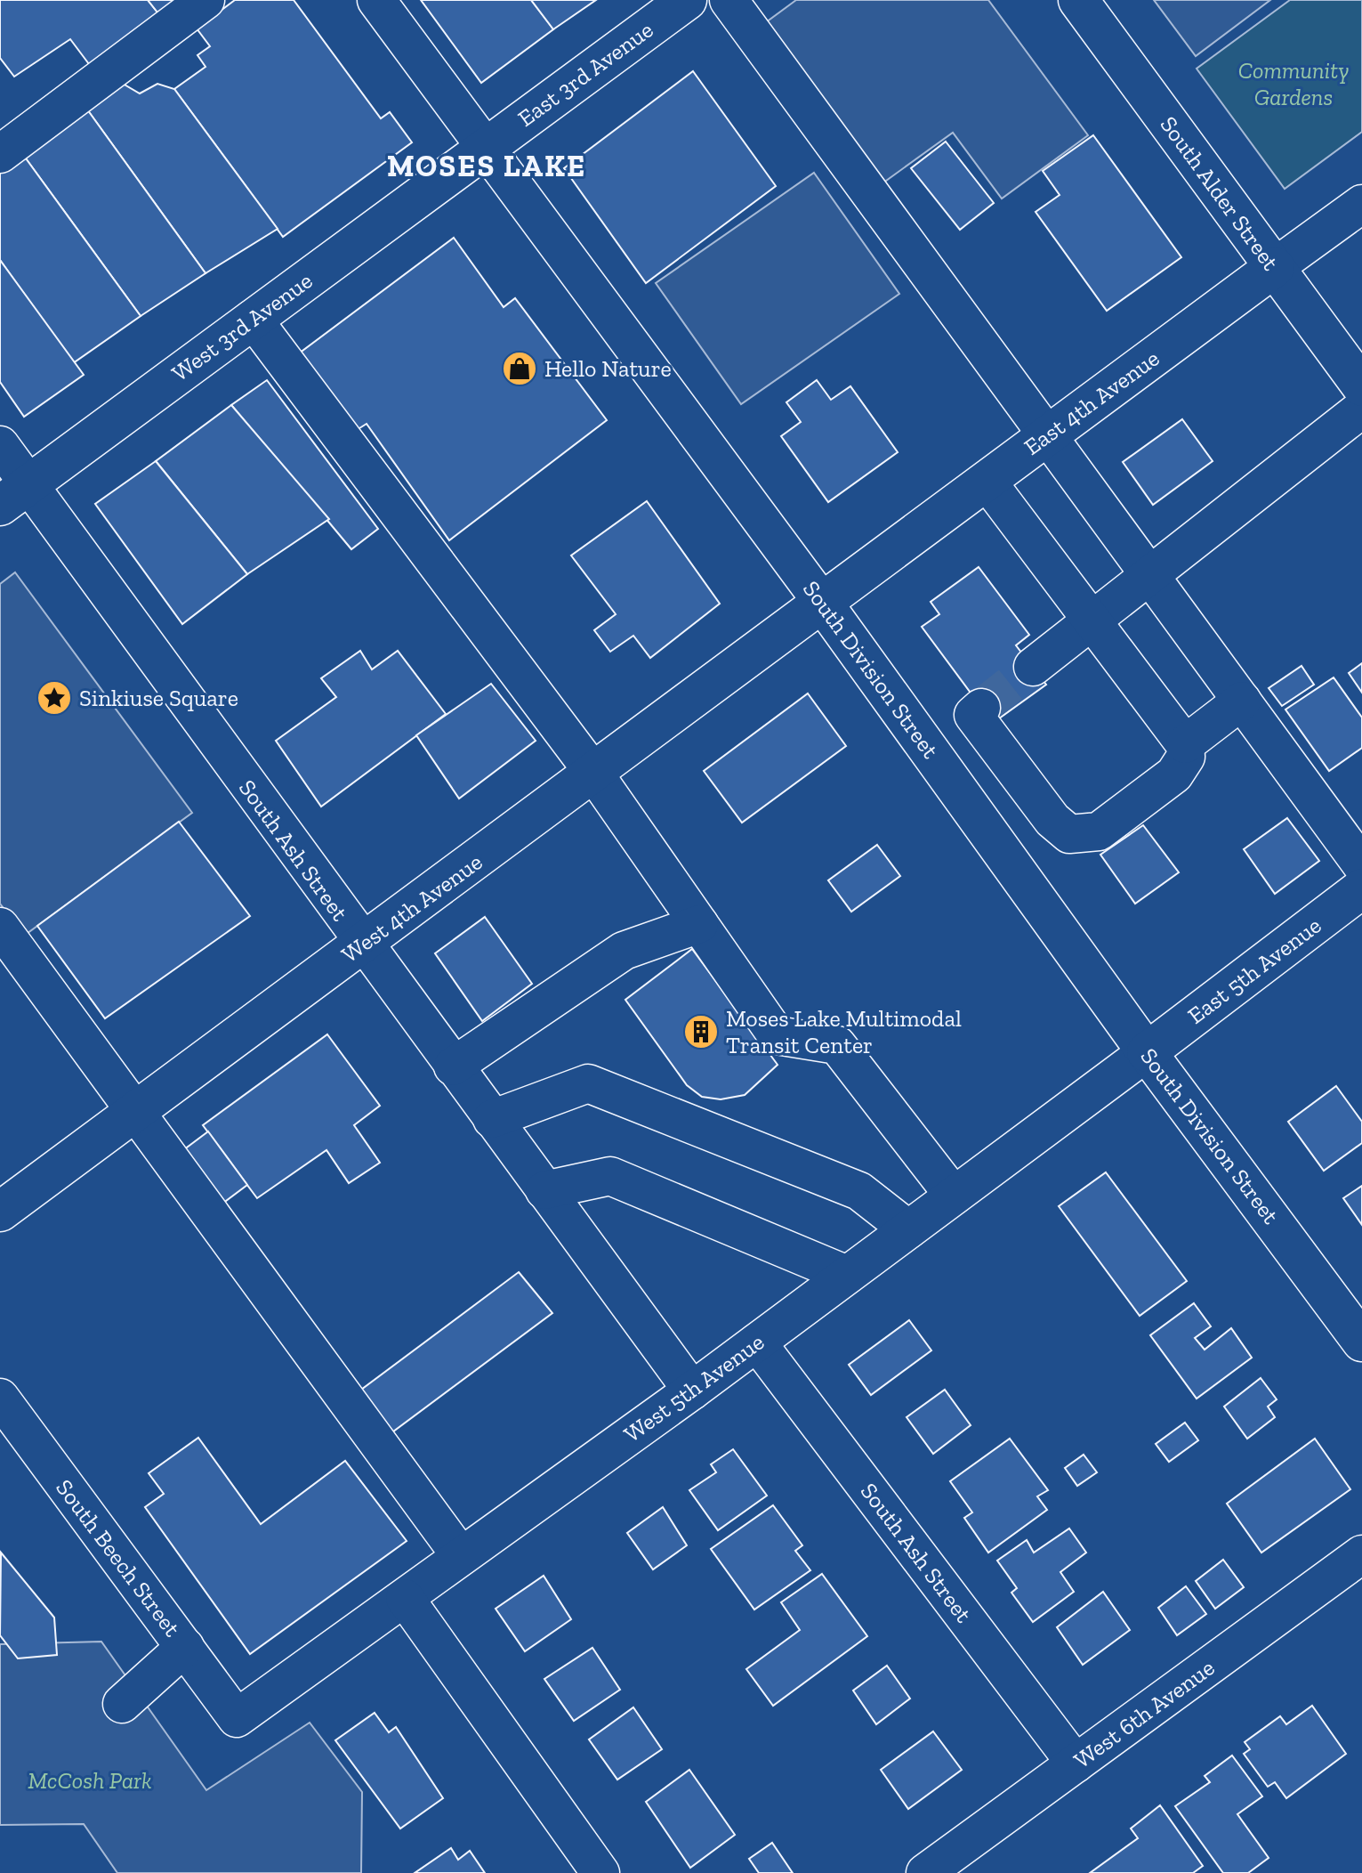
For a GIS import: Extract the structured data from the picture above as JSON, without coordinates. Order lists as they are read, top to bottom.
{
  "streets": {
    "main road": [
      "East 3rd Avenue",
      "South Alder Street",
      "West 3rd Avenue",
      "East 4th Avenue",
      "South Division Street",
      "West 4th Avenue",
      "East 5th Avenue"
    ],
    "street": [
      "South Ash Street",
      "West 5th Avenue",
      "South Beech Street",
      "West 6th Avenue"
    ]
  },
  "crossings": [
    ["East 3rd Avenue", "West 3rd Avenue"],
    ["East 3rd Avenue", "South Division Street"],
    ["South Alder Street", "East 4th Avenue"],
    ["West 3rd Avenue", "South Division Street"],
    ["West 3rd Avenue", "South Ash Street"],
    ["East 4th Avenue", "South Division Street"],
    ["East 4th Avenue", "West 4th Avenue"],
    ["South Division Street", "West 4th Avenue"],
    ["South Division Street", "East 5th Avenue"],
    ["South Division Street", "West 5th Avenue"],
    ["South Ash Street", "West 4th Avenue"],
    ["South Ash Street", "West 5th Avenue"],
    ["South Ash Street", "West 6th Avenue"],
    ["East 5th Avenue", "West 5th Avenue"],
    ["West 5th Avenue", "South Beech Street"]
  ],
  "districts": ["MOSES LAKE"],
  "parks": ["Community Gardens", "McCosh Park"],
  "places": {
    "shop": ["Hello Nature"],
    "place": ["Sinkiuse Square"],
    "building": ["Moses Lake Multimodal Transit Center"]
  }
}
